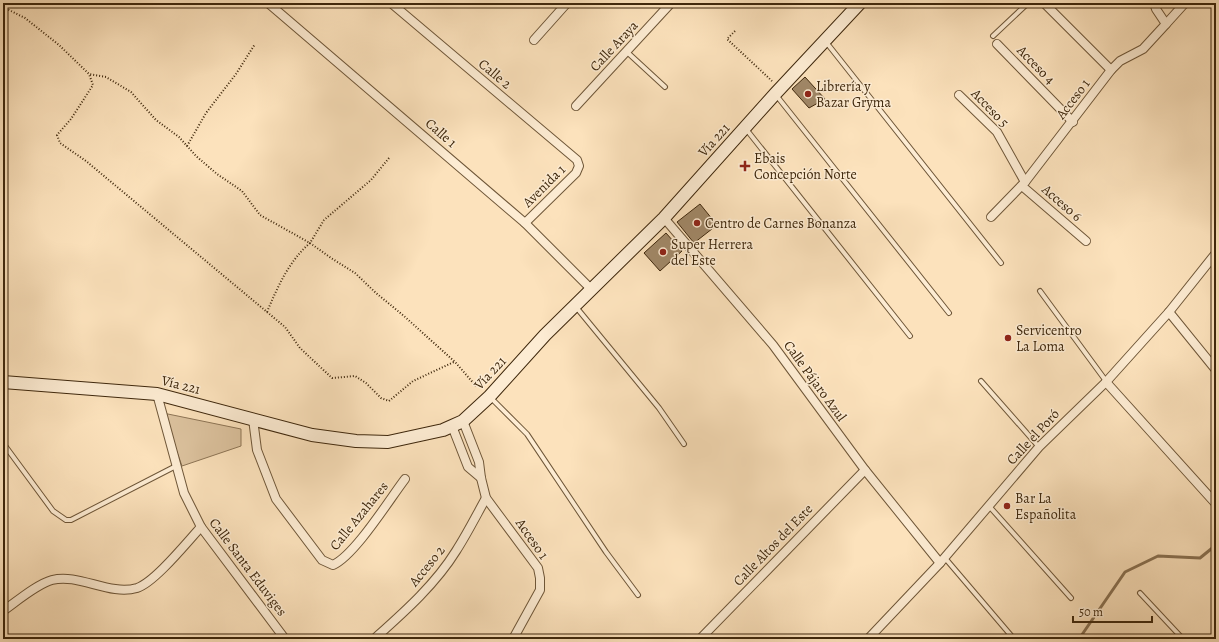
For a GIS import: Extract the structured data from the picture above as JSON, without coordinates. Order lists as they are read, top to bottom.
{
  "streets": {
    "main road": ["Vía 221"],
    "street": [
      "Calle Araya",
      "Acceso 4",
      "Calle 2",
      "Acceso 1",
      "Acceso 5",
      "Calle 1",
      "Avenida 1",
      "Acceso 6",
      "Calle Pájaro Azul",
      "Calle el Poró",
      "Calle Azahares",
      "Calle Altos del Este",
      "Acceso 2",
      "Calle Santa Eduviges"
    ]
  },
  "crossings": [
    ["Acceso 4", "Acceso 1"],
    ["Calle 2", "Avenida 1"],
    ["Acceso 1", "Acceso 5"],
    ["Acceso 1", "Vía 221"],
    ["Acceso 1", "Acceso 6"],
    ["Acceso 1", "Acceso 2"],
    ["Acceso 5", "Acceso 6"],
    ["Calle 1", "Vía 221"],
    ["Calle 1", "Avenida 1"],
    ["Vía 221", "Calle Pájaro Azul"],
    ["Vía 221", "Calle Azahares"],
    ["Vía 221", "Calle Santa Eduviges"],
    ["Calle Pájaro Azul", "Calle el Poró"],
    ["Calle Pájaro Azul", "Calle Altos del Este"]
  ],
  "places": {
    "other": [
      "Librería y Bazar Gryma",
      "Centro de Carnes Bonanza",
      "Super Herrera del Este",
      "Servicentro La Loma",
      "Bar La Españolita"
    ],
    "health": ["Ebais Concepción Norte"]
  },
  "scale_bar": "50 m"
}
